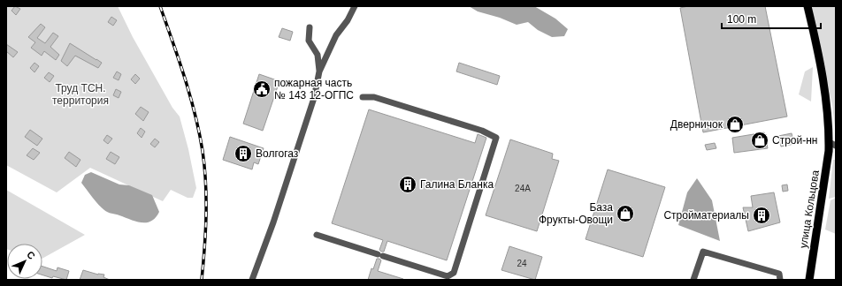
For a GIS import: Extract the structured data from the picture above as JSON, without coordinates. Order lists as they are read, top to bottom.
{
  "streets": {
    "main road": ["улица Кольцова"]
  },
  "parks": ["Труд ТСН. территория"],
  "places": {
    "public building": ["пожарная часть № 143 12-ОГПС"],
    "shop": ["Дверничок", "Строй-нн", "База Фрукты-Овощи"],
    "building": ["Волгогаз", "Галина Бланка", "Стройматериалы"]
  },
  "house_numbers": ["24А", "24"],
  "scale_bar": "100 m",
  "north": "top right"
}
